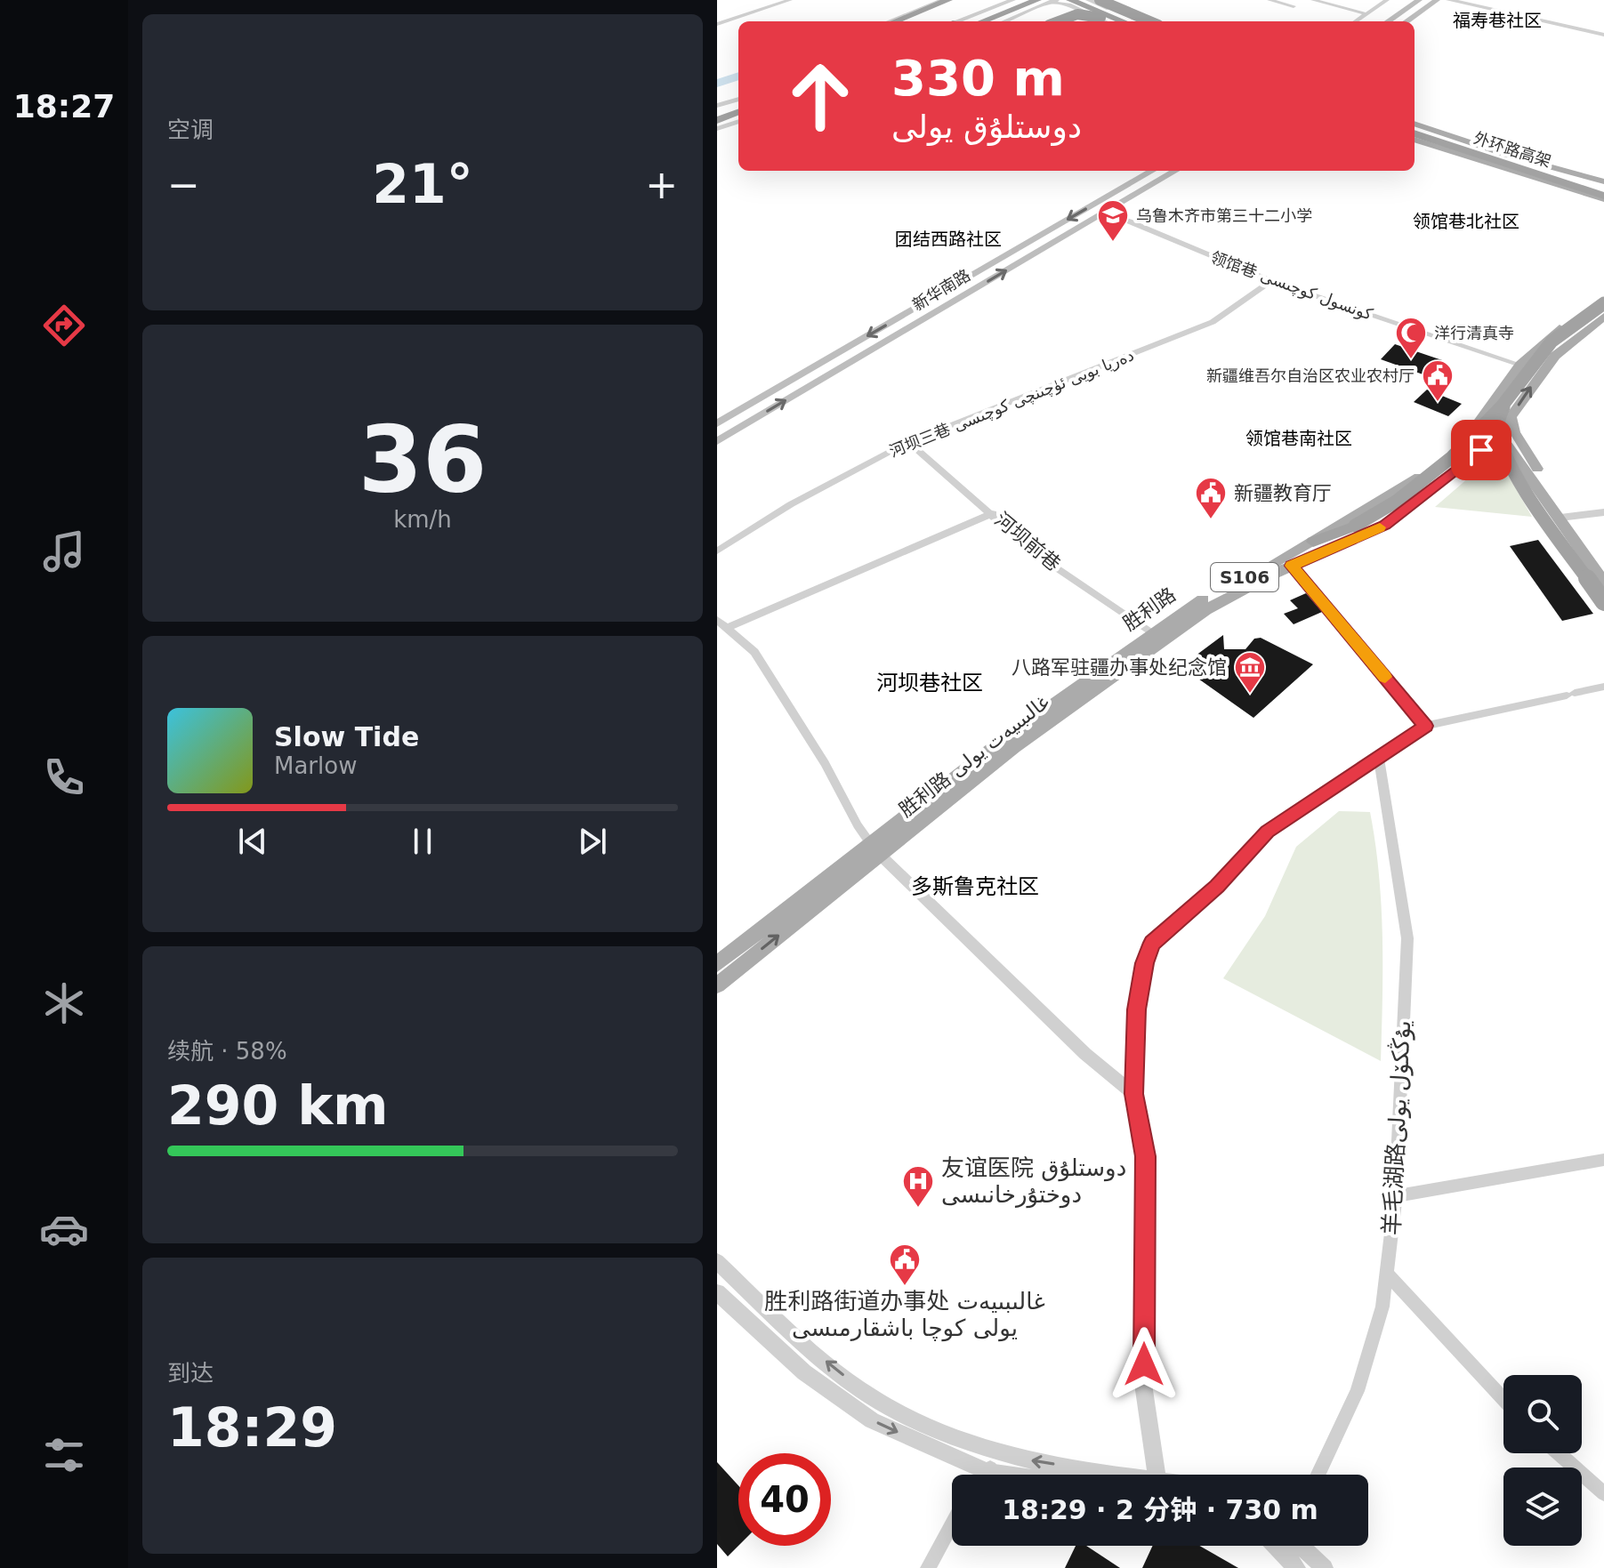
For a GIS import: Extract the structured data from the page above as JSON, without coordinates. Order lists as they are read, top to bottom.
{
  "streets": {
    "highway": ["外环路高架"],
    "main road": [
      "新华南路",
      "S106",
      "胜利路",
      "胜利路 غالىبىيەت يولى"
    ],
    "street": [
      "领馆巷 كونسول كوچىسى",
      "河坝三巷 دەريا بويى ئۈچىنچى كوچىسى",
      "河坝前巷",
      "羊毛湖路يۇڭكۆل يولى"
    ]
  },
  "crossings": [
    ["领馆巷 كونسول كوچىسى", "新华南路"],
    ["领馆巷 كونسول كوچىسى", "河坝三巷 دەريا بويى ئۈچىنچى كوچىسى"],
    ["领馆巷 كونسول كوچىسى", "胜利路"],
    ["河坝三巷 دەريا بويى ئۈچىنچى كوچىسى", "河坝前巷"],
    ["河坝前巷", "胜利路"],
    ["胜利路", "胜利路 غالىبىيەت يولى"]
  ],
  "districts": [
    "福寿巷社区",
    "领馆巷北社区",
    "团结西路社区",
    "领馆巷南社区",
    "河坝巷社区",
    "多斯鲁克社区"
  ],
  "places": {
    "school or university": ["乌鲁木齐市第三十二小学"],
    "mosque": ["洋行清真寺"],
    "public building": ["新疆维吾尔自治区农业农村厅", "新疆教育厅", "胜利路街道办事处 غالىبىيەت يولى كوچا باشقارمىسى"],
    "museum": ["八路军驻疆办事处纪念馆"],
    "hospital": ["友谊医院 دوستلۇق دوختۇرخانىسى"]
  },
  "page": {
    "tabs": "18:27",
    "tile": [
      "空调",
      ["36", "km/h"],
      ["续航 · 58%", "290 km"],
      ["到达", "18:29"]
    ],
    "turn": ["330 m", "دوستلۇق يولى"],
    "heat": ["−", "21°", "+"],
    "song": ["Slow Tide", "Marlow"],
    "limit": "40",
    "trip": "18:29 · 2 分钟 · 730 m"
  }
}
